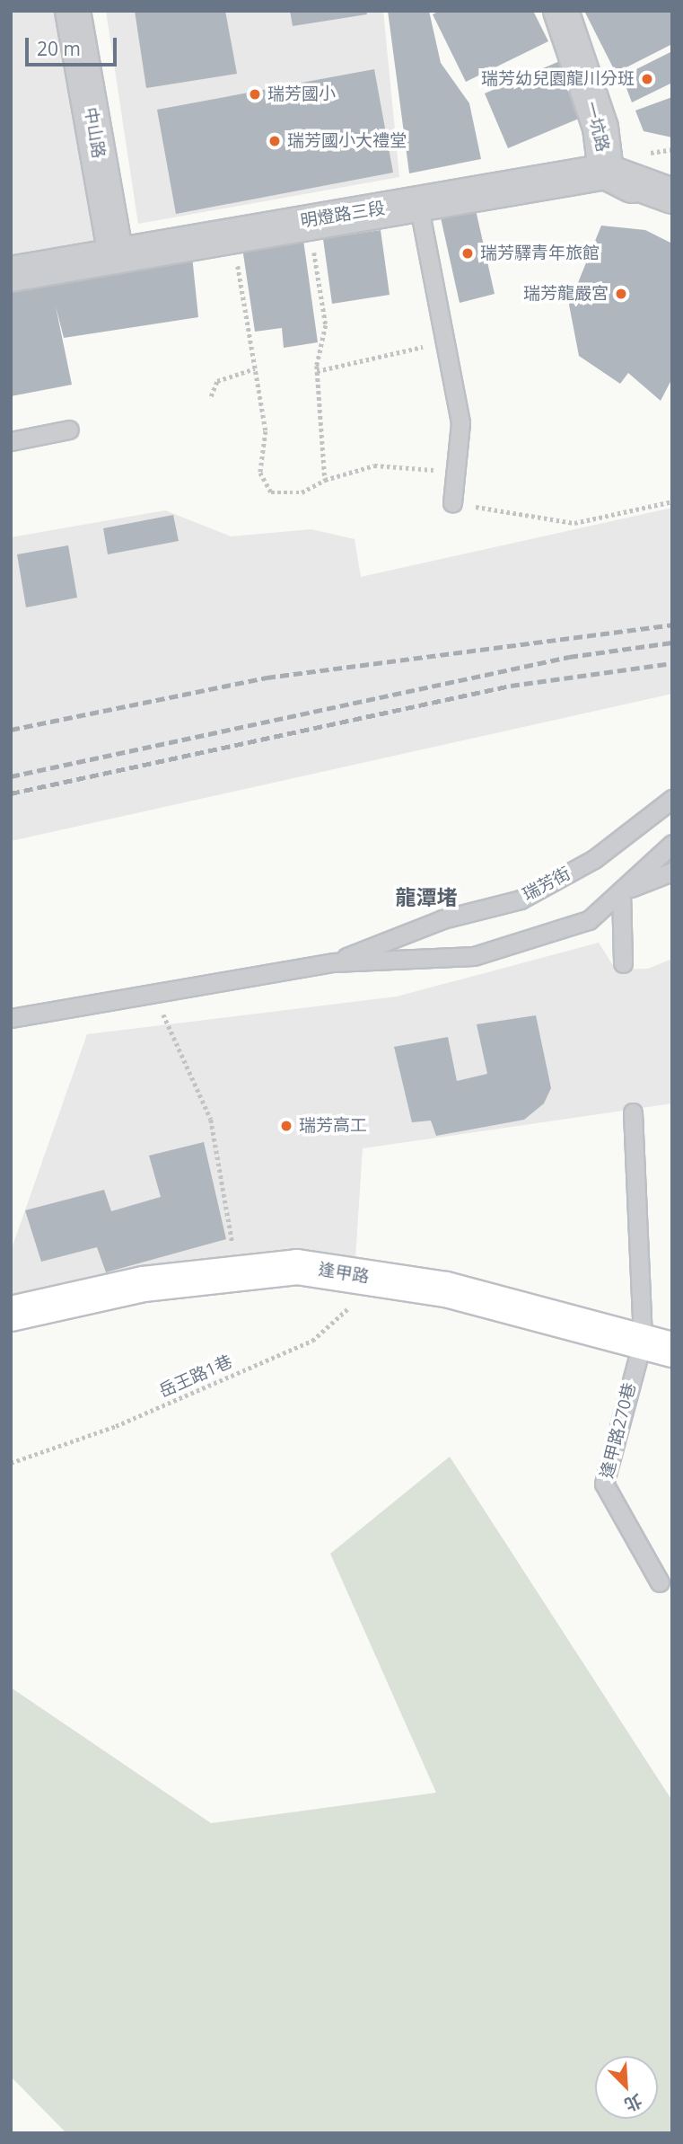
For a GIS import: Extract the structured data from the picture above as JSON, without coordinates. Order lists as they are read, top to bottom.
{
  "streets": {
    "main road": ["逢甲路"],
    "street": ["一坑路", "中山路", "明燈路三段"],
    "lane": ["瑞芳街", "逢甲路270巷"],
    "path": ["岳王路1巷"]
  },
  "crossings": [
    ["一坑路", "明燈路三段"],
    ["中山路", "明燈路三段"],
    ["逢甲路", "岳王路1巷"],
    ["逢甲路", "逢甲路270巷"]
  ],
  "districts": ["龍潭堵"],
  "places": [
    "瑞芳幼兒園龍川分班",
    "瑞芳國小",
    "瑞芳國小大禮堂",
    "瑞芳驛青年旅館",
    "瑞芳龍嚴宮",
    "瑞芳高工"
  ],
  "scale_bar": "20 m",
  "north": "bottom right"
}
